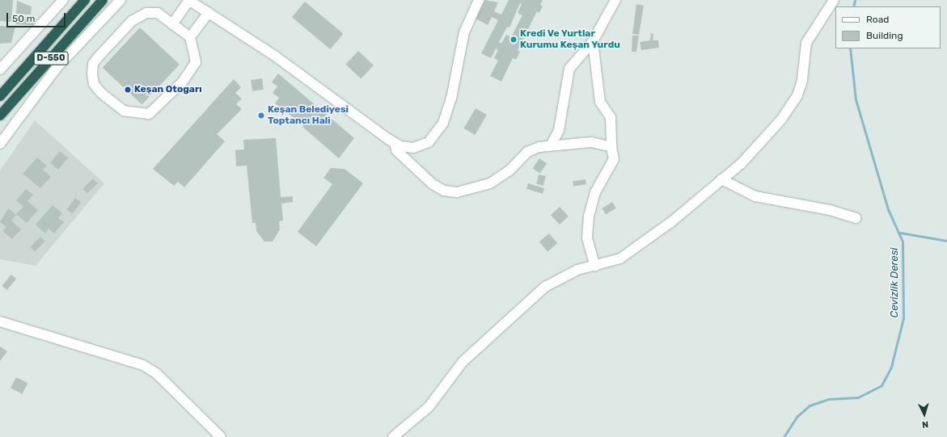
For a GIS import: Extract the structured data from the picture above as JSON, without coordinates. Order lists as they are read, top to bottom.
{
  "streets": {
    "highway": ["D-550"]
  },
  "water": ["Cevizlik Deresi"],
  "places": ["Kredi Ve Yurtlar Kurumu Keşan Yurdu", "Keşan Otogarı", "Keşan Belediyesi Toptancı Hali"],
  "legend": ["Road", "Building"],
  "scale_bar": "50 m",
  "north": "bottom"
}
